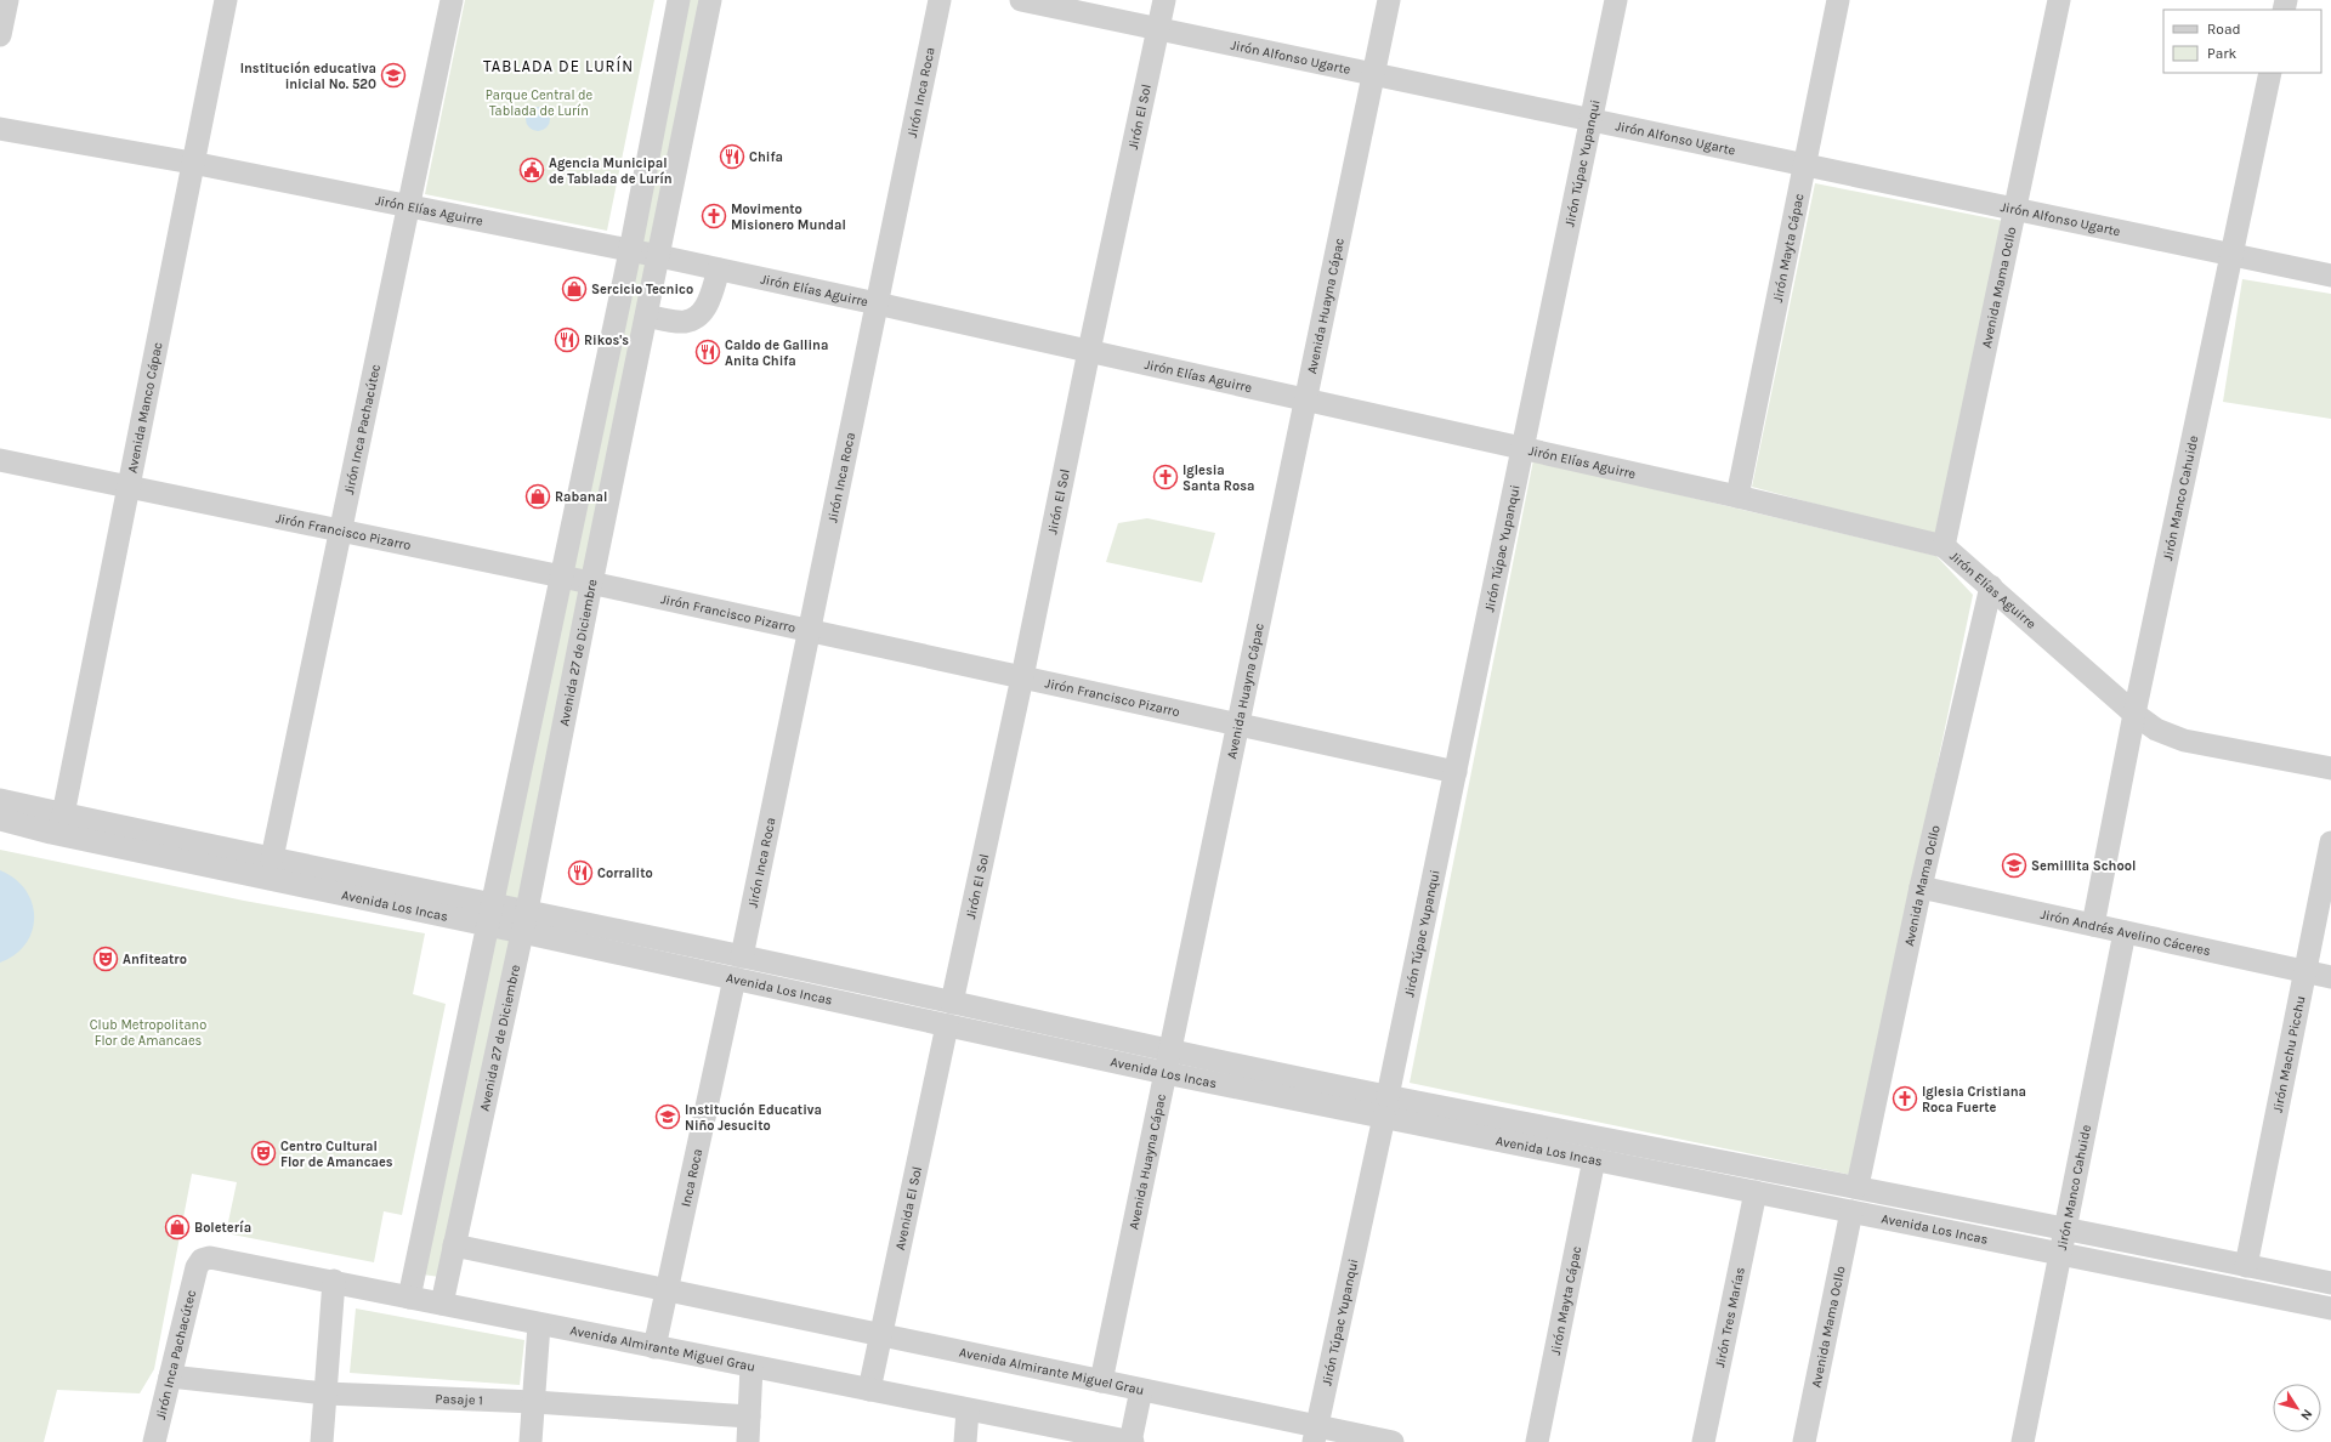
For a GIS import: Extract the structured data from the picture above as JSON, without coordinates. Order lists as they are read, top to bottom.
{
  "streets": {
    "street": [
      "Jirón Alfonso Ugarte",
      "Jirón Inca Roca",
      "Jirón El Sol",
      "Jirón Túpac Yupanqui",
      "Jirón Elías Aguirre",
      "Jirón Mayta Cápac",
      "Avenida Mama Ocllo",
      "Avenida Huayna Cápac",
      "Avenida Manco Cápac",
      "Jirón Inca Pachacútec",
      "Jirón Manco Cahuide",
      "Jirón Francisco Pizarro",
      "Avenida 27 de Diciembre",
      "Avenida Los Incas",
      "Jirón Andrés Avelino Cáceres",
      "Jirón Machu Picchu",
      "Inca Roca",
      "Avenida El Sol",
      "Jirón Tres Marías",
      "Avenida Almirante Miguel Grau",
      "Pasaje 1"
    ]
  },
  "crossings": [
    ["Jirón Alfonso Ugarte", "Jirón El Sol"],
    ["Jirón Alfonso Ugarte", "Jirón Túpac Yupanqui"],
    ["Jirón Alfonso Ugarte", "Jirón Mayta Cápac"],
    ["Jirón Alfonso Ugarte", "Avenida Mama Ocllo"],
    ["Jirón Alfonso Ugarte", "Avenida Huayna Cápac"],
    ["Jirón Alfonso Ugarte", "Jirón Manco Cahuide"],
    ["Jirón Inca Roca", "Jirón Elías Aguirre"],
    ["Jirón Inca Roca", "Jirón Francisco Pizarro"],
    ["Jirón Inca Roca", "Avenida Los Incas"],
    ["Jirón El Sol", "Jirón Elías Aguirre"],
    ["Jirón El Sol", "Jirón Francisco Pizarro"],
    ["Jirón El Sol", "Avenida Los Incas"],
    ["Jirón Túpac Yupanqui", "Jirón Elías Aguirre"],
    ["Jirón Túpac Yupanqui", "Jirón Francisco Pizarro"],
    ["Jirón Túpac Yupanqui", "Avenida Los Incas"],
    ["Jirón Túpac Yupanqui", "Avenida Almirante Miguel Grau"],
    ["Jirón Elías Aguirre", "Jirón Mayta Cápac"],
    ["Jirón Elías Aguirre", "Avenida Mama Ocllo"],
    ["Jirón Elías Aguirre", "Avenida Huayna Cápac"],
    ["Jirón Elías Aguirre", "Avenida Manco Cápac"],
    ["Jirón Elías Aguirre", "Jirón Inca Pachacútec"],
    ["Jirón Elías Aguirre", "Jirón Manco Cahuide"],
    ["Jirón Elías Aguirre", "Avenida 27 de Diciembre"],
    ["Jirón Mayta Cápac", "Avenida Los Incas"],
    ["Avenida Mama Ocllo", "Avenida Los Incas"],
    ["Avenida Mama Ocllo", "Jirón Andrés Avelino Cáceres"],
    ["Avenida Huayna Cápac", "Jirón Francisco Pizarro"],
    ["Avenida Huayna Cápac", "Avenida Los Incas"],
    ["Avenida Huayna Cápac", "Avenida Almirante Miguel Grau"],
    ["Avenida Manco Cápac", "Jirón Francisco Pizarro"],
    ["Avenida Manco Cápac", "Avenida Los Incas"],
    ["Jirón Inca Pachacútec", "Jirón Francisco Pizarro"],
    ["Jirón Inca Pachacútec", "Avenida Los Incas"],
    ["Jirón Inca Pachacútec", "Avenida Almirante Miguel Grau"],
    ["Jirón Inca Pachacútec", "Pasaje 1"],
    ["Jirón Manco Cahuide", "Avenida Los Incas"],
    ["Jirón Manco Cahuide", "Jirón Andrés Avelino Cáceres"],
    ["Jirón Francisco Pizarro", "Avenida 27 de Diciembre"],
    ["Avenida 27 de Diciembre", "Avenida Los Incas"],
    ["Avenida 27 de Diciembre", "Avenida Almirante Miguel Grau"],
    ["Avenida Los Incas", "Jirón Machu Picchu"],
    ["Avenida Los Incas", "Inca Roca"],
    ["Avenida Los Incas", "Avenida El Sol"],
    ["Avenida Los Incas", "Jirón Tres Marías"],
    ["Jirón Andrés Avelino Cáceres", "Jirón Machu Picchu"],
    ["Inca Roca", "Avenida Almirante Miguel Grau"],
    ["Avenida El Sol", "Avenida Almirante Miguel Grau"]
  ],
  "districts": ["TABLADA DE LURÍN"],
  "parks": ["Parque Central de Tablada de Lurín", "Club Metropolitano Flor de Amancaes"],
  "places": {
    "school or university": ["Institución educativa inicial No. 520", "Semillita School", "Institución Educativa Niño Jesucito"],
    "restaurant": [
      "Chifa",
      "Rikos's",
      "Caldo de Gallina Anita Chifa",
      "Corralito"
    ],
    "public building": ["Agencia Municipal de Tablada de Lurín"],
    "church": ["Movimento Misionero Mundal", "Iglesia Santa Rosa", "Iglesia Cristiana Roca Fuerte"],
    "shop": ["Sercicio Tecnico", "Rabanal", "Boletería"],
    "theatre": ["Anfiteatro", "Centro Cultural Flor de Amancaes"]
  },
  "legend": ["Road", "Park"],
  "north": "bottom right"
}
